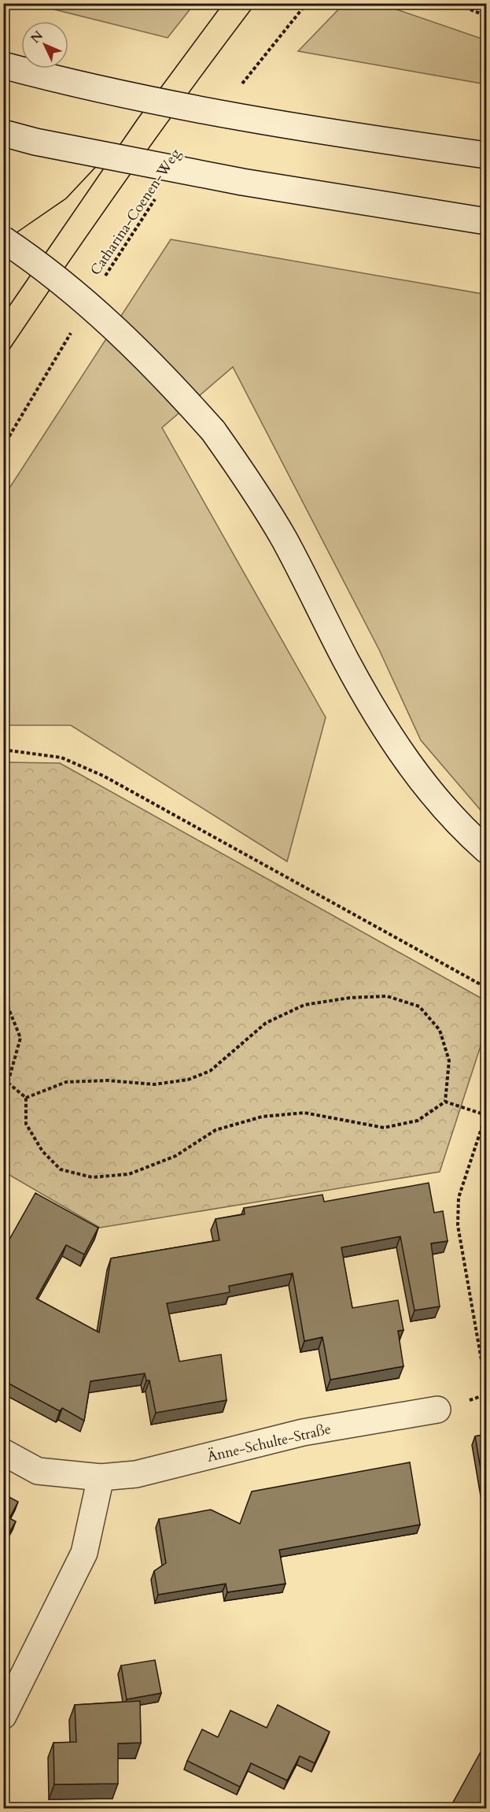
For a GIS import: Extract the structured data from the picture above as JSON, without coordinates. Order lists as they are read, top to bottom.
{
  "streets": {
    "main road": ["Änne-Schulte-Straße"],
    "path": ["Catharina-Coenen-Weg"]
  },
  "north": "top left"
}
